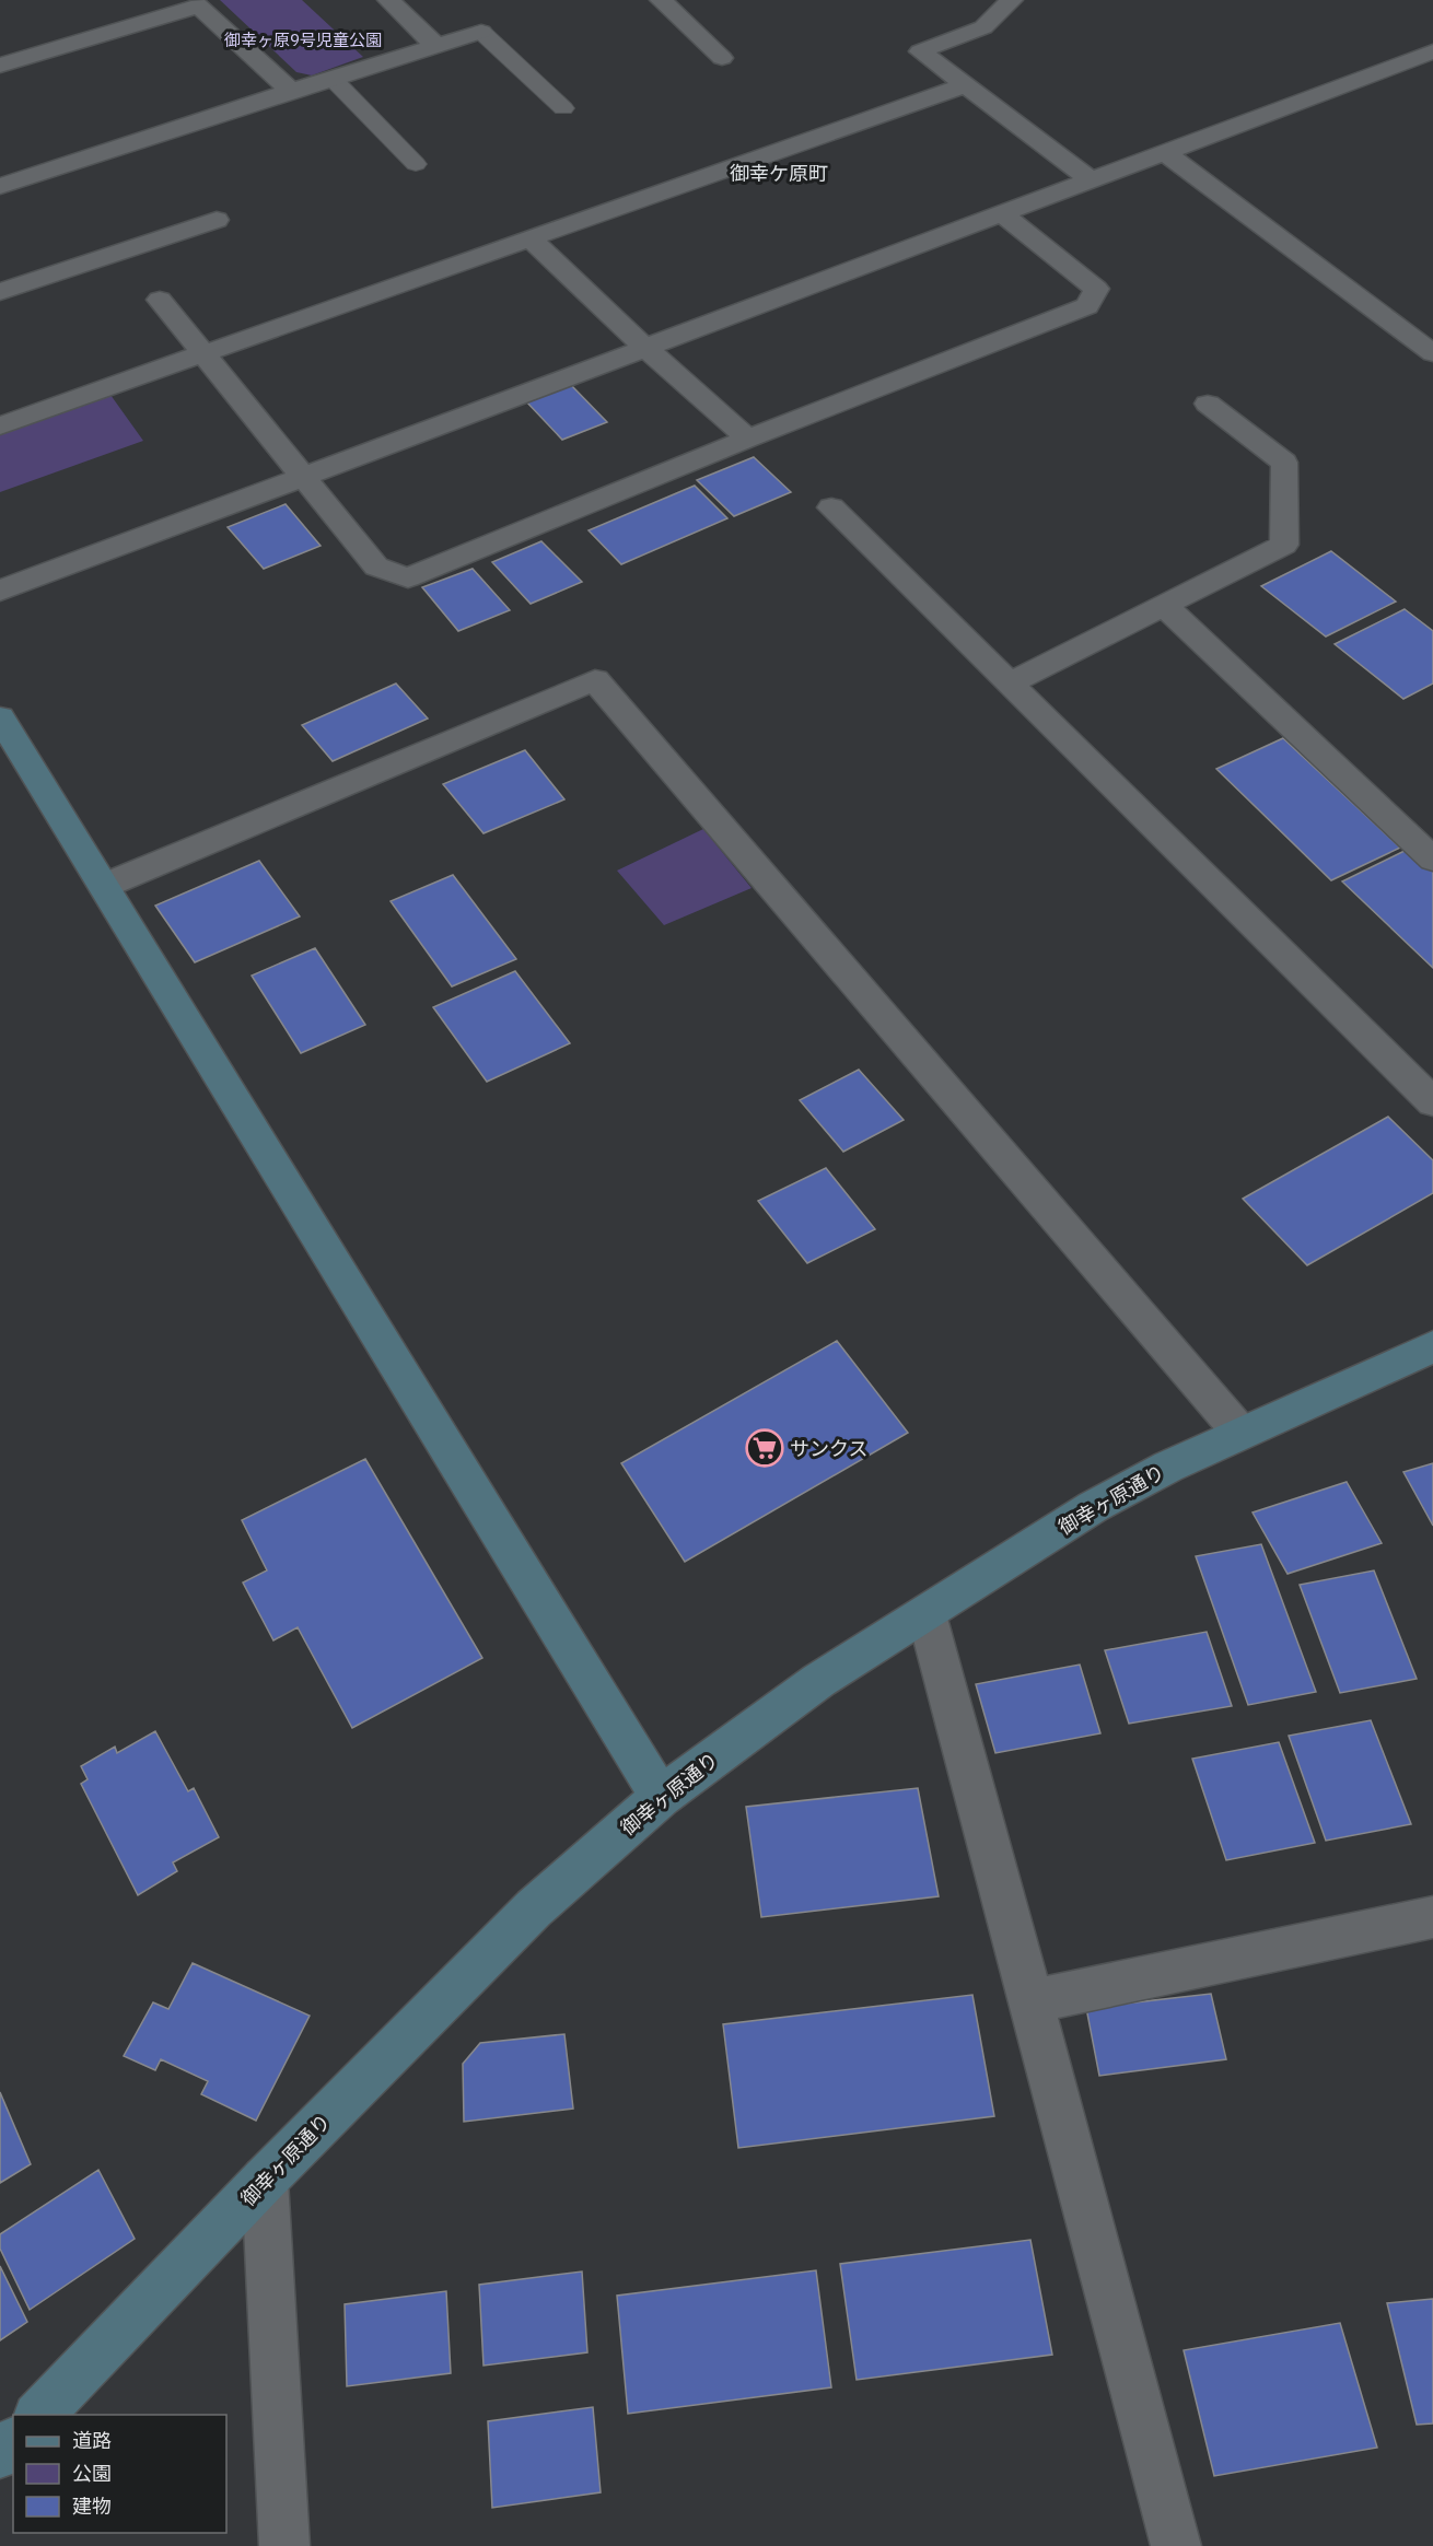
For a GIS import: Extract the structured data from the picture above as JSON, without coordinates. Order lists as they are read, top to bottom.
{
  "streets": {
    "street": ["御幸ヶ原通り"]
  },
  "districts": ["御幸ケ原町"],
  "parks": ["御幸ヶ原9号児童公園"],
  "places": {
    "supermarket": ["サンクス"]
  },
  "legend": ["道路", "公園", "建物"]
}
